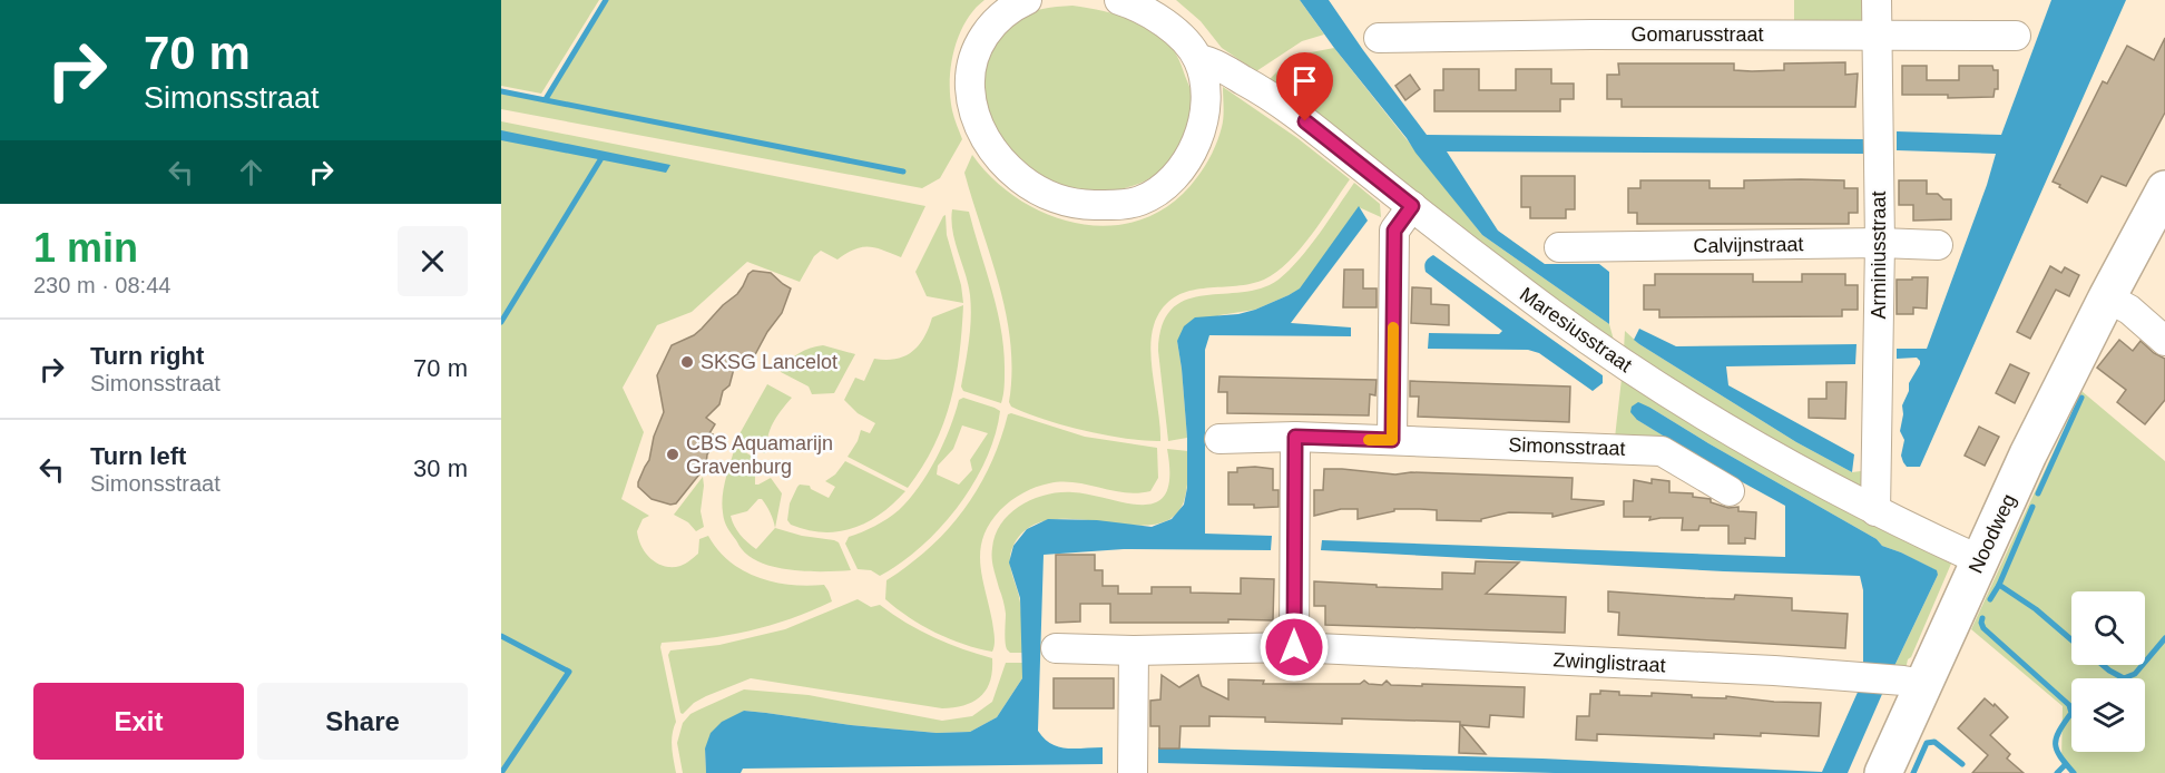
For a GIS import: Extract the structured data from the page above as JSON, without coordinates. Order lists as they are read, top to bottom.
{
  "streets": {
    "main road": ["Noodweg"],
    "street": [
      "Gomarusstraat",
      "Calvijnstraat",
      "Arminiusstraat",
      "Maresiusstraat",
      "Simonsstraat",
      "Zwinglistraat"
    ]
  },
  "crossings": [
    ["Gomarusstraat", "Arminiusstraat"],
    ["Calvijnstraat", "Arminiusstraat"],
    ["Arminiusstraat", "Maresiusstraat"],
    ["Maresiusstraat", "Noodweg"],
    ["Noodweg", "Zwinglistraat"]
  ],
  "places": ["SKSG Lancelot", "CBS Aquamarijn Gravenburg"],
  "page": {
    "turn": ["70 m", "Simonsstraat"],
    "heading": ["1 min", "230 m · 08:44"],
    "list": [
      {
        "name": "Turn right",
        "note": "Simonsstraat",
        "value": "70 m"
      },
      {
        "name": "Turn left",
        "note": "Simonsstraat",
        "value": "30 m"
      }
    ],
    "buttons": ["Exit", "Share"]
  }
}
